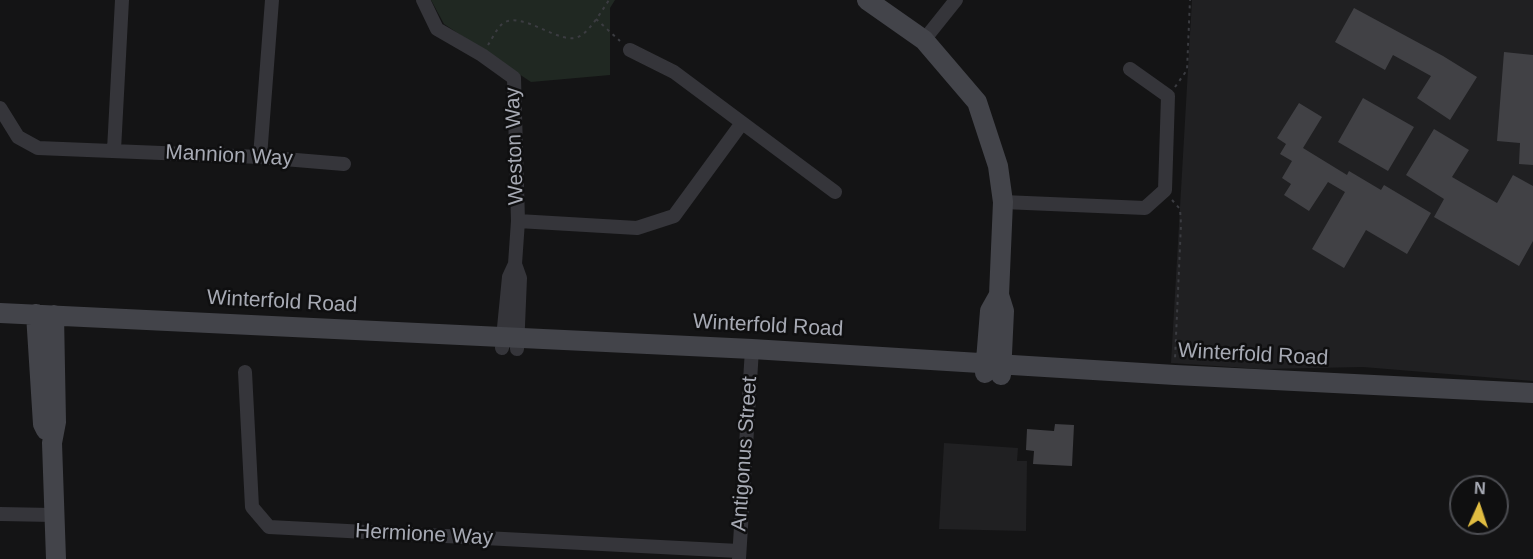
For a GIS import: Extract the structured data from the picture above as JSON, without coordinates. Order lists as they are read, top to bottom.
{
  "streets": {
    "main road": ["Winterfold Road"],
    "street": [
      "Weston Way",
      "Mannion Way",
      "Antigonus Street",
      "Hermione Way"
    ]
  },
  "crossings": [
    ["Weston Way", "Winterfold Road"],
    ["Winterfold Road", "Antigonus Street"],
    ["Antigonus Street", "Hermione Way"]
  ],
  "north": "top"
}
